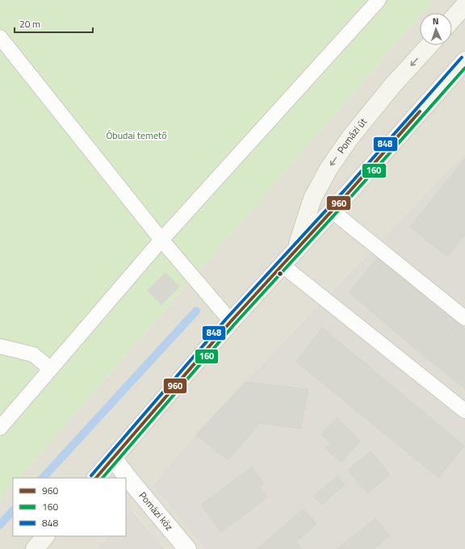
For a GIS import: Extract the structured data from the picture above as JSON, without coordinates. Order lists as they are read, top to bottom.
{
  "streets": {
    "street": ["Pomázi út", "Pomázi köz"]
  },
  "crossings": [
    ["Pomázi út", "Pomázi köz"]
  ],
  "parks": ["Óbudai temető"],
  "lines": ["transit line 848", "transit line 160", "transit line 960"],
  "legend": ["960", "160", "848"],
  "scale_bar": "20 m",
  "north": "top"
}
